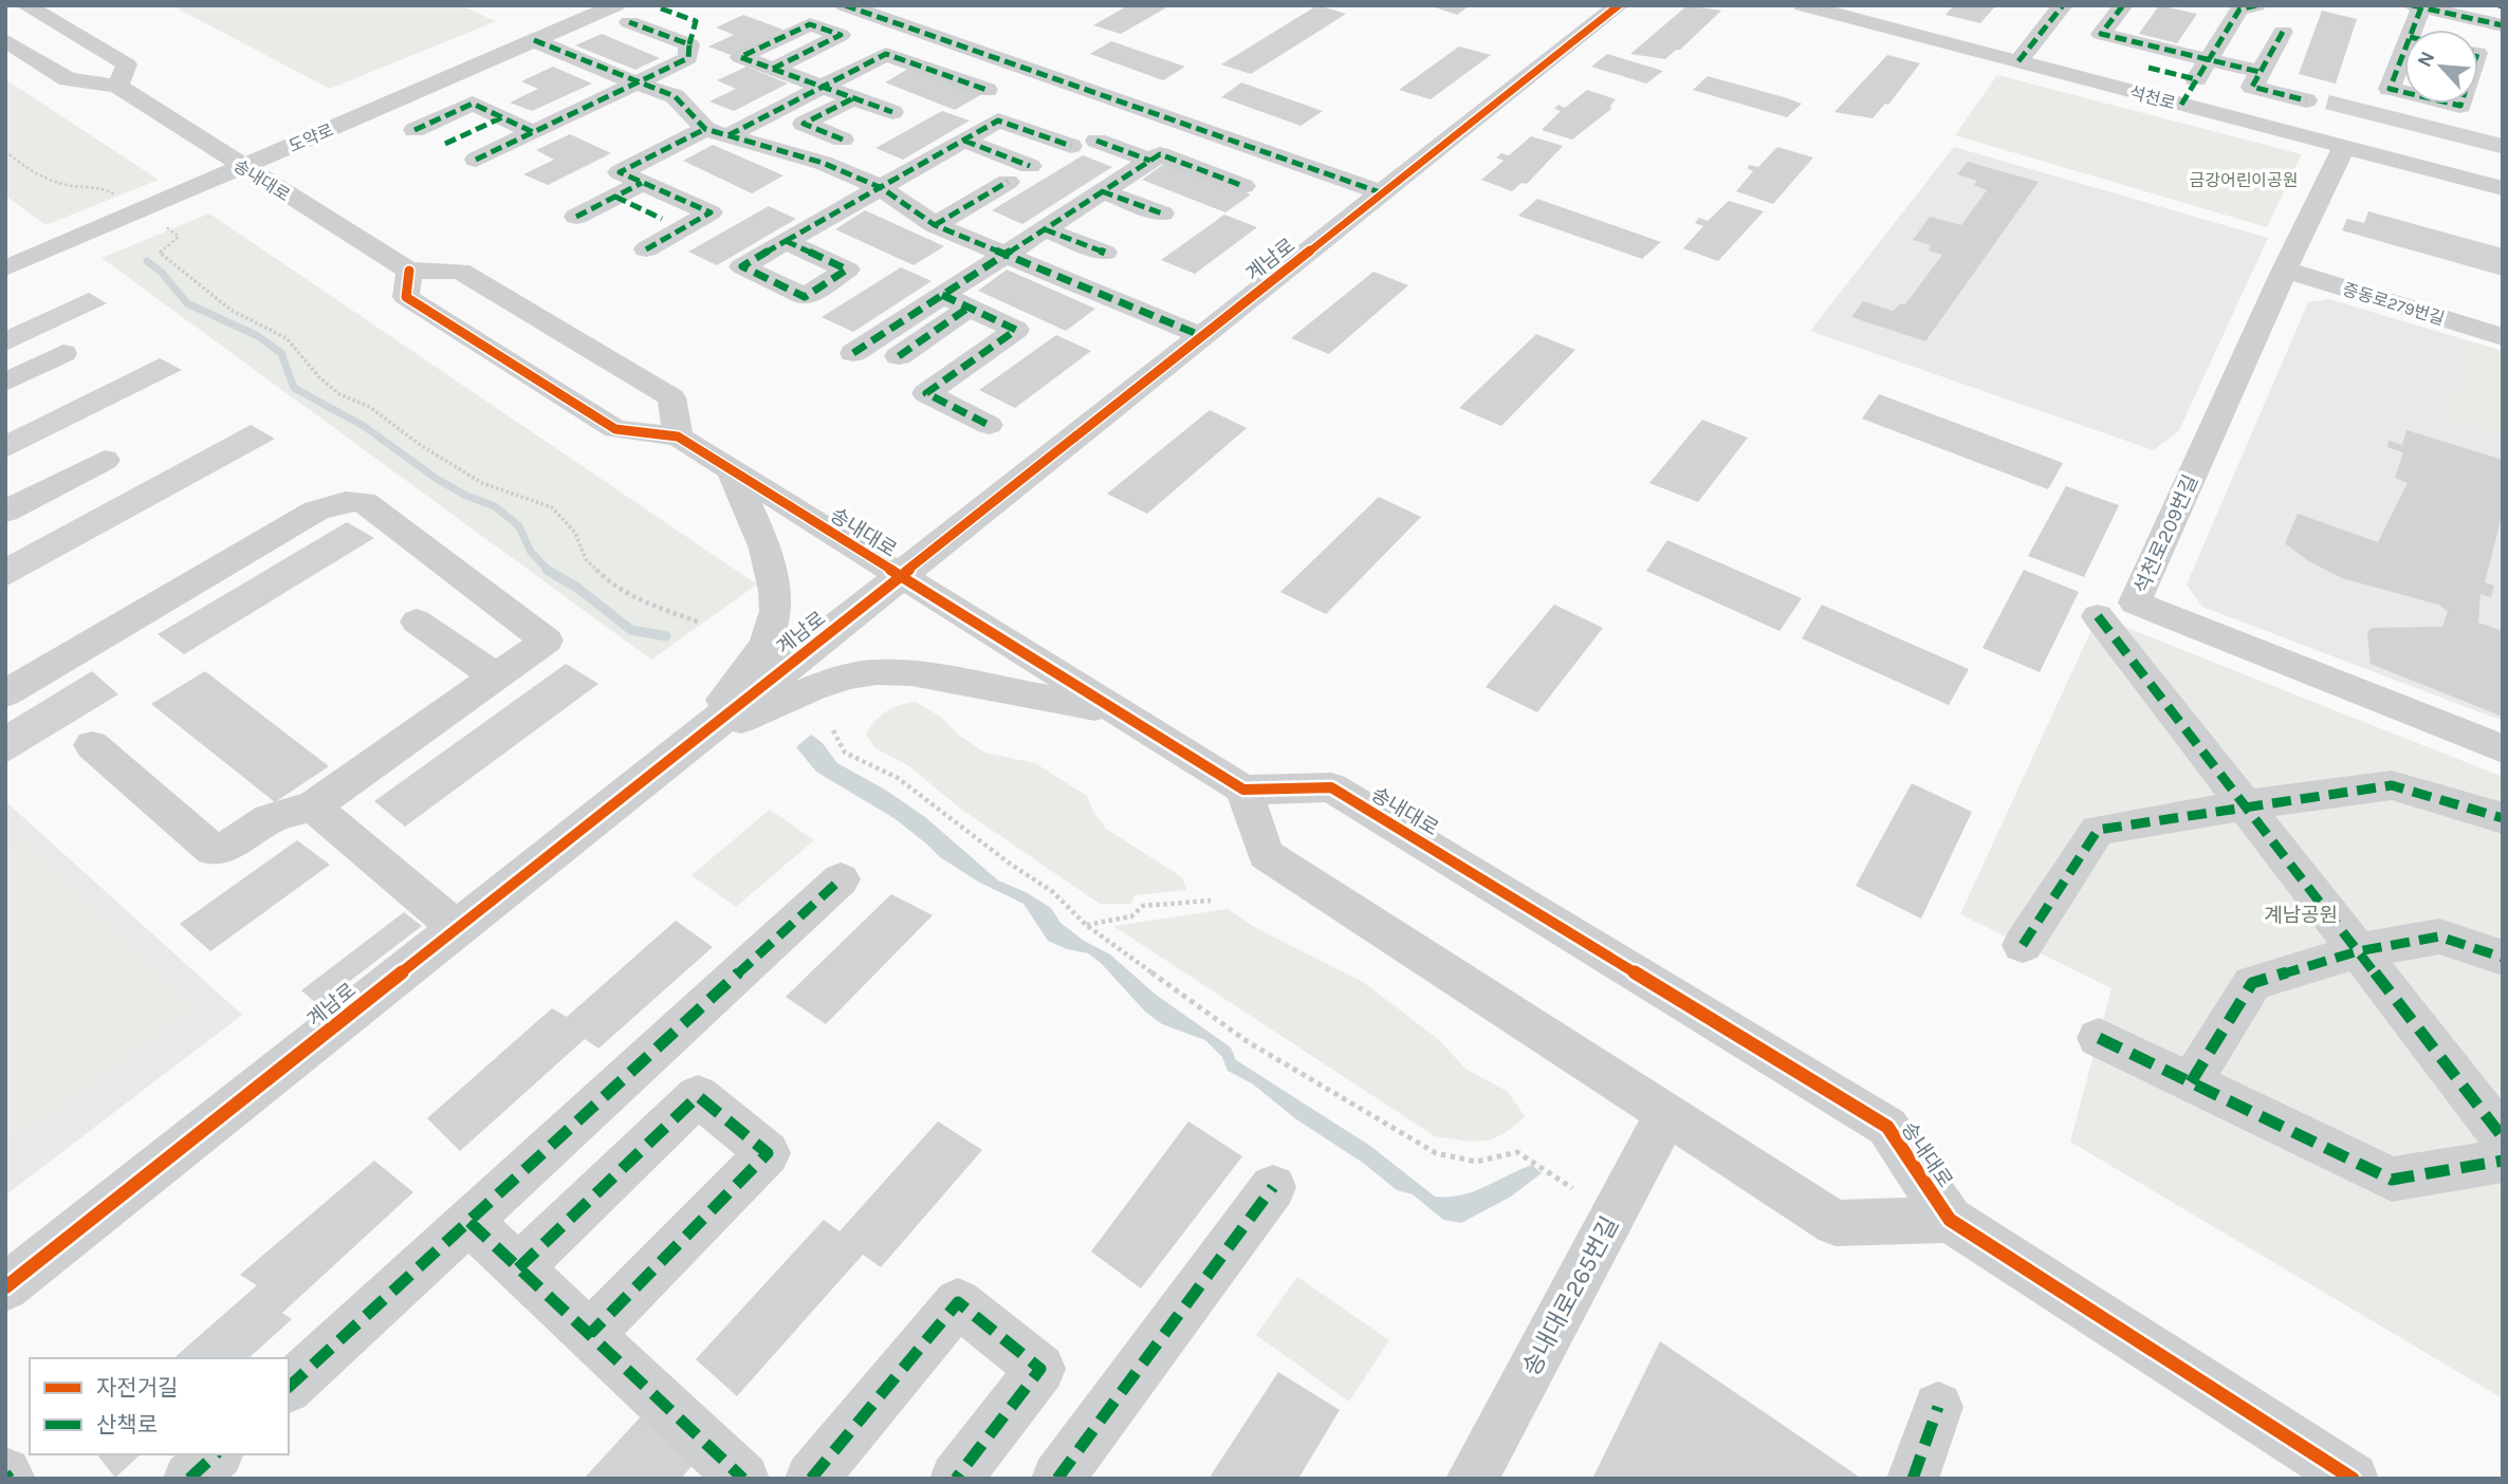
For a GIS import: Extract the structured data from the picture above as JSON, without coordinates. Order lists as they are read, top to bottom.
{
  "streets": {
    "street": [
      "석천로",
      "도약로",
      "송내대로",
      "계남로",
      "중동로279번길",
      "석천로209번길",
      "송내대로265번길"
    ]
  },
  "crossings": [
    ["석천로", "석천로209번길"],
    ["도약로", "송내대로"],
    ["송내대로", "계남로"],
    ["송내대로", "송내대로265번길"],
    ["중동로279번길", "석천로209번길"]
  ],
  "parks": ["금강어린이공원", "계남공원"],
  "legend": ["자전거길", "산책로"],
  "north": "top left"
}
